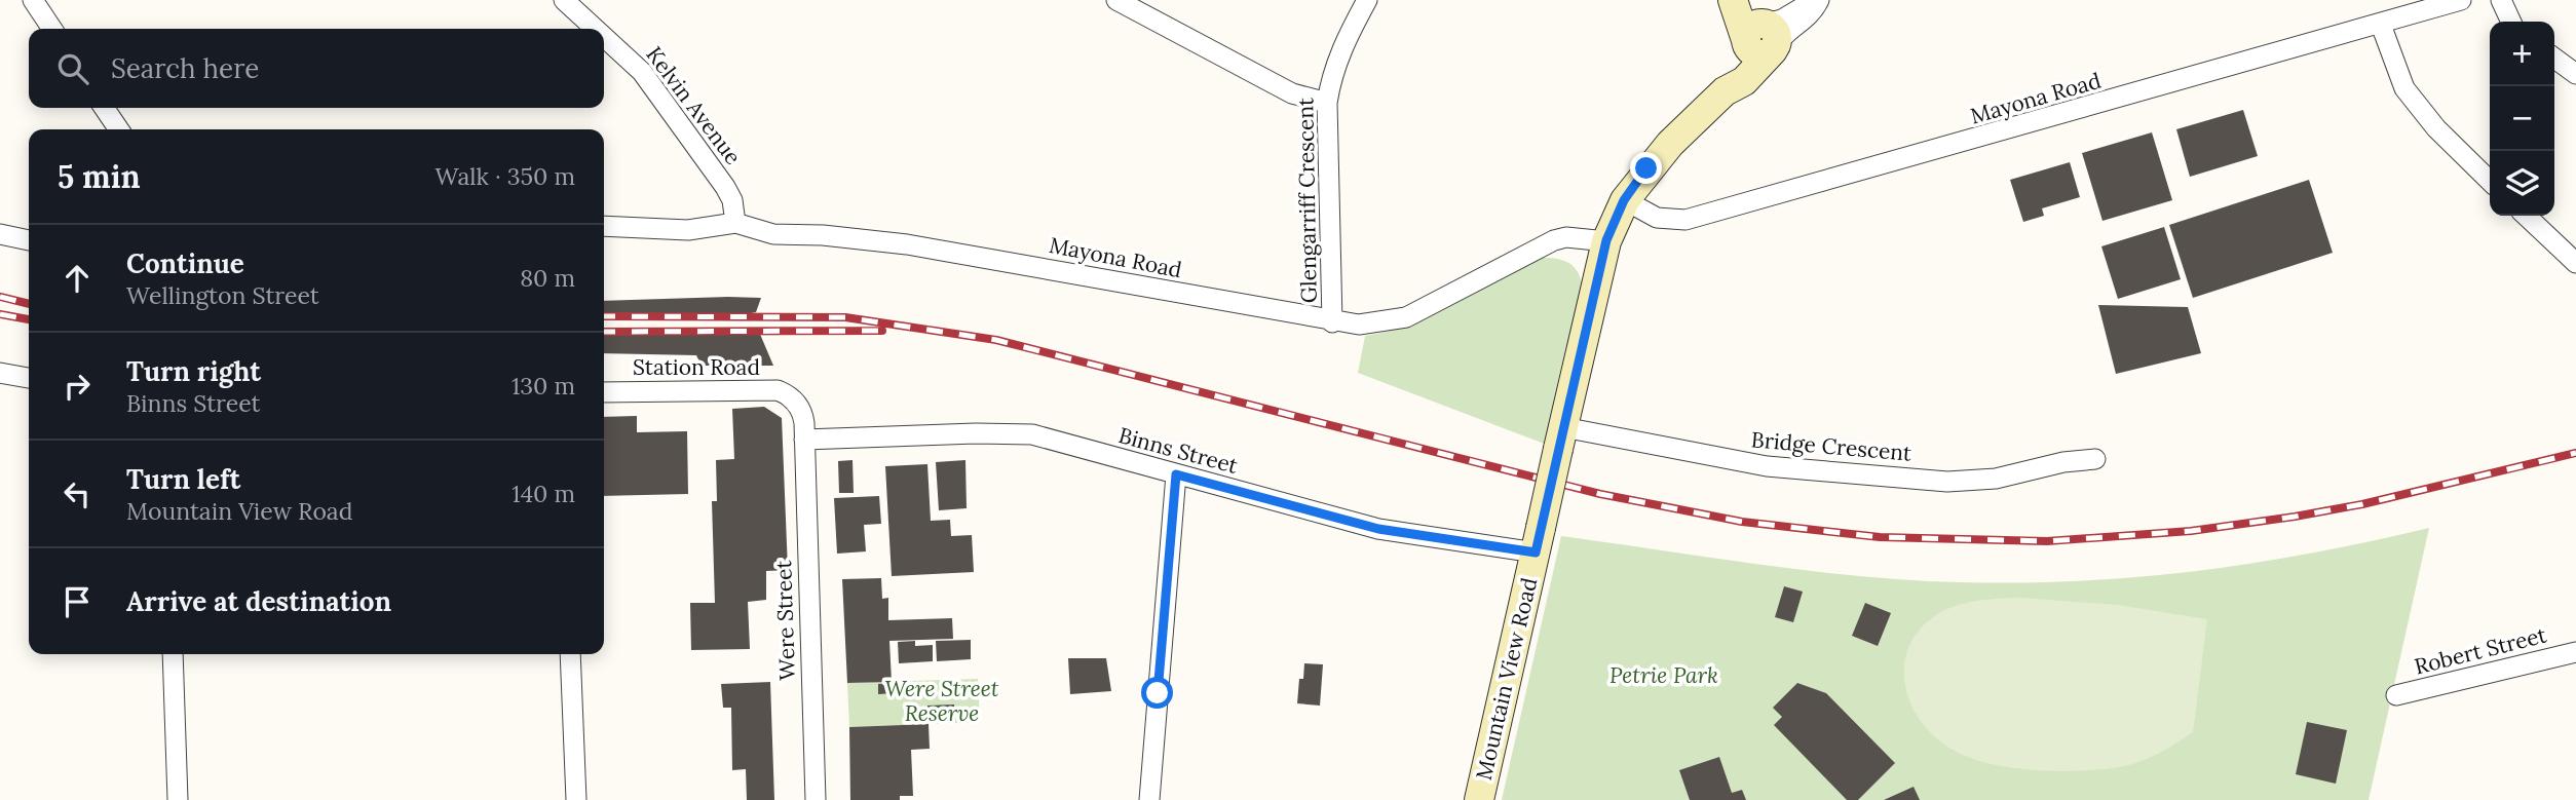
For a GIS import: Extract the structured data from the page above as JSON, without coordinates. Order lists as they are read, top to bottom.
{
  "streets": {
    "street": [
      "Mayona Road",
      "Kelvin Avenue",
      "Glengarriff Crescent",
      "Station Road",
      "Bridge Crescent",
      "Binns Street",
      "Were Street",
      "Robert Street",
      "Mountain View Road"
    ]
  },
  "crossings": [
    ["Mayona Road", "Kelvin Avenue"],
    ["Mayona Road", "Glengarriff Crescent"],
    ["Mayona Road", "Mountain View Road"],
    ["Station Road", "Binns Street"],
    ["Station Road", "Were Street"],
    ["Bridge Crescent", "Mountain View Road"],
    ["Binns Street", "Were Street"],
    ["Binns Street", "Mountain View Road"]
  ],
  "parks": ["Petrie Park", "Were Street Reserve"],
  "page": {
    "map_buttons": ["+", "−"],
    "search": "Search here",
    "heading": ["5 min", "Walk · 350 m"],
    "list": [
      ["Continue", "Wellington Street", "80 m"],
      ["Turn right", "Binns Street", "130 m"],
      ["Turn left", "Mountain View Road", "140 m"],
      "Arrive at destination"
    ]
  }
}
